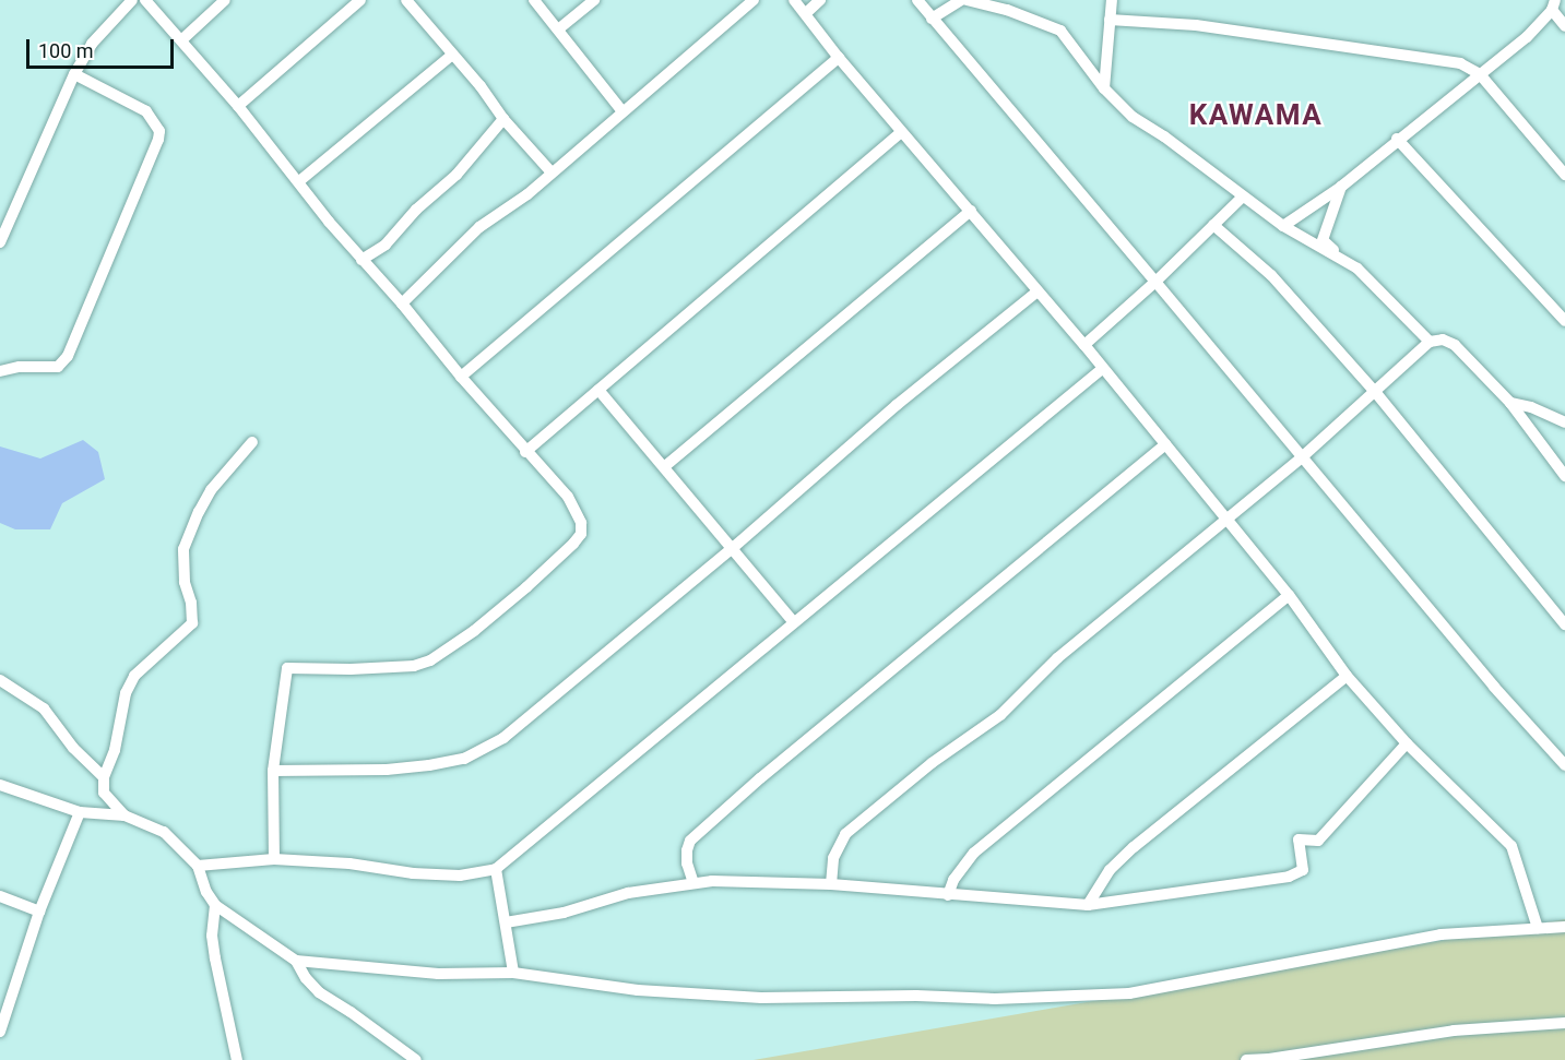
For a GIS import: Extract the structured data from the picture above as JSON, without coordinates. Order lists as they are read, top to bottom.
{
  "districts": ["KAWAMA"],
  "scale_bar": "100 m"
}
